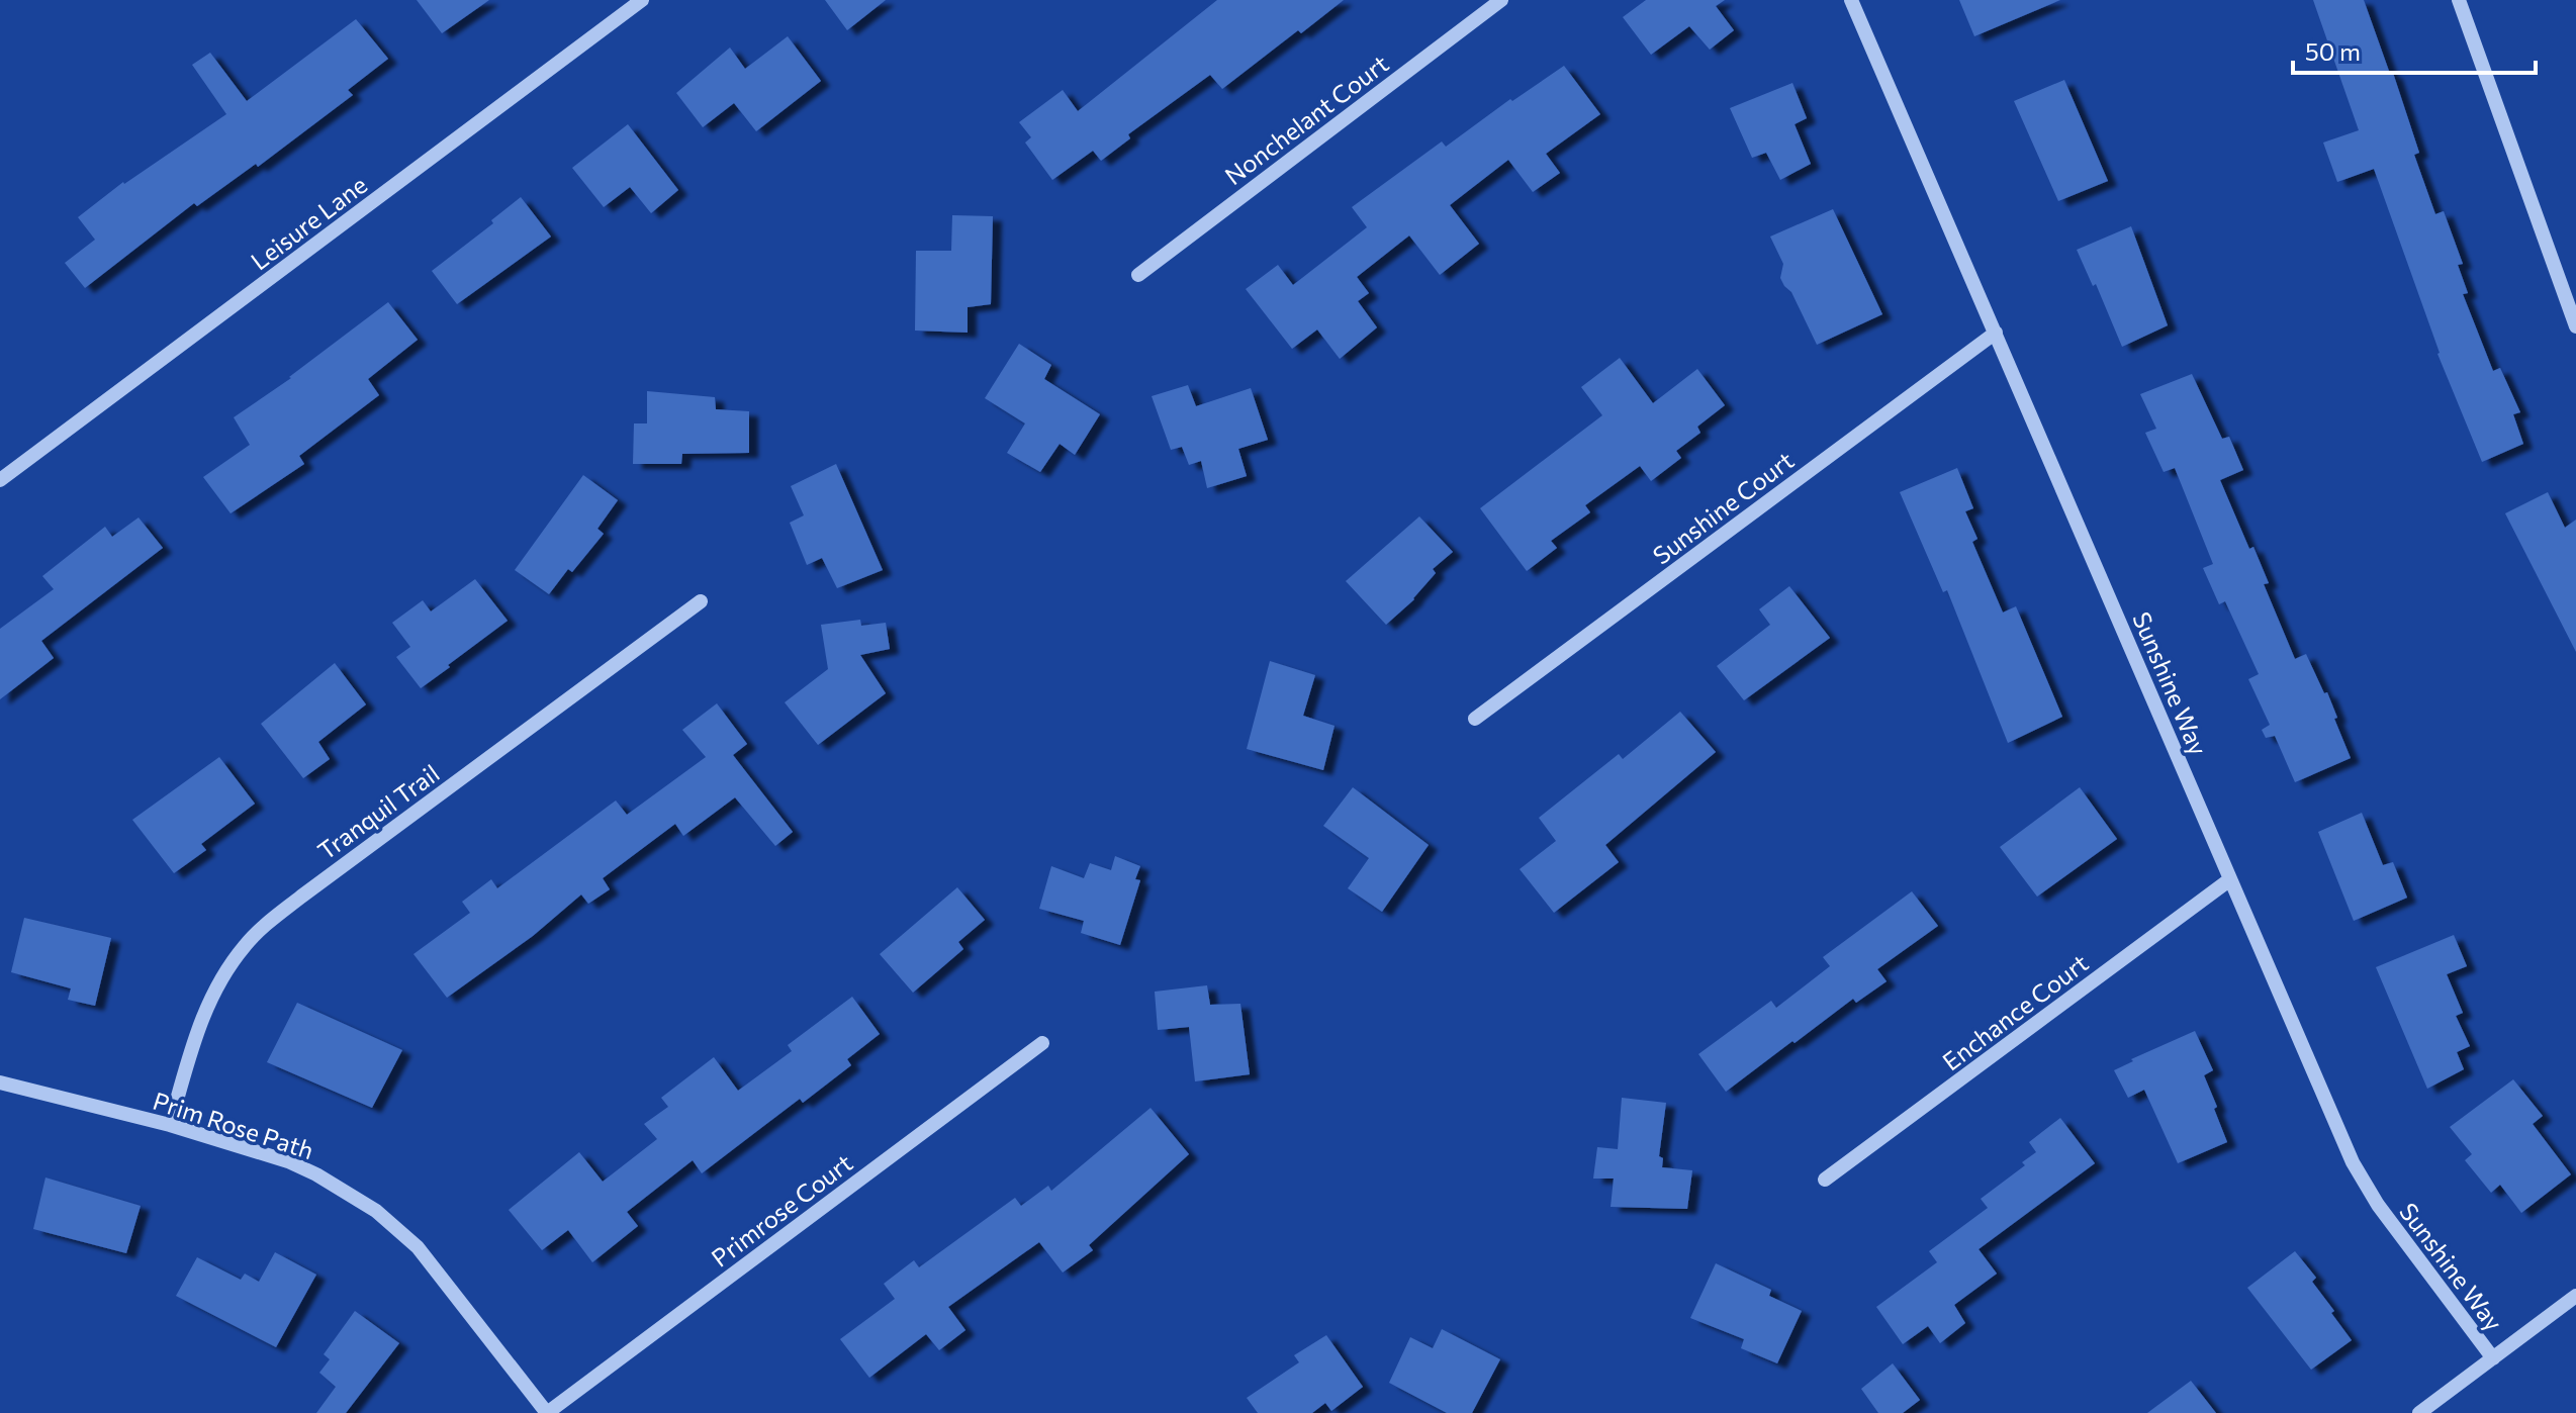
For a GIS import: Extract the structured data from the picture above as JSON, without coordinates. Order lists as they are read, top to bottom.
{
  "streets": {
    "street": [
      "Nonchelant Court",
      "Leisure Lane",
      "Sunshine Court",
      "Sunshine Way",
      "Tranquil Trail",
      "Enchance Court",
      "Prim Rose Path",
      "Primrose Court"
    ]
  },
  "crossings": [
    ["Sunshine Court", "Sunshine Way"],
    ["Sunshine Way", "Enchance Court"],
    ["Tranquil Trail", "Prim Rose Path"],
    ["Prim Rose Path", "Primrose Court"]
  ],
  "scale_bar": "50 m"
}
